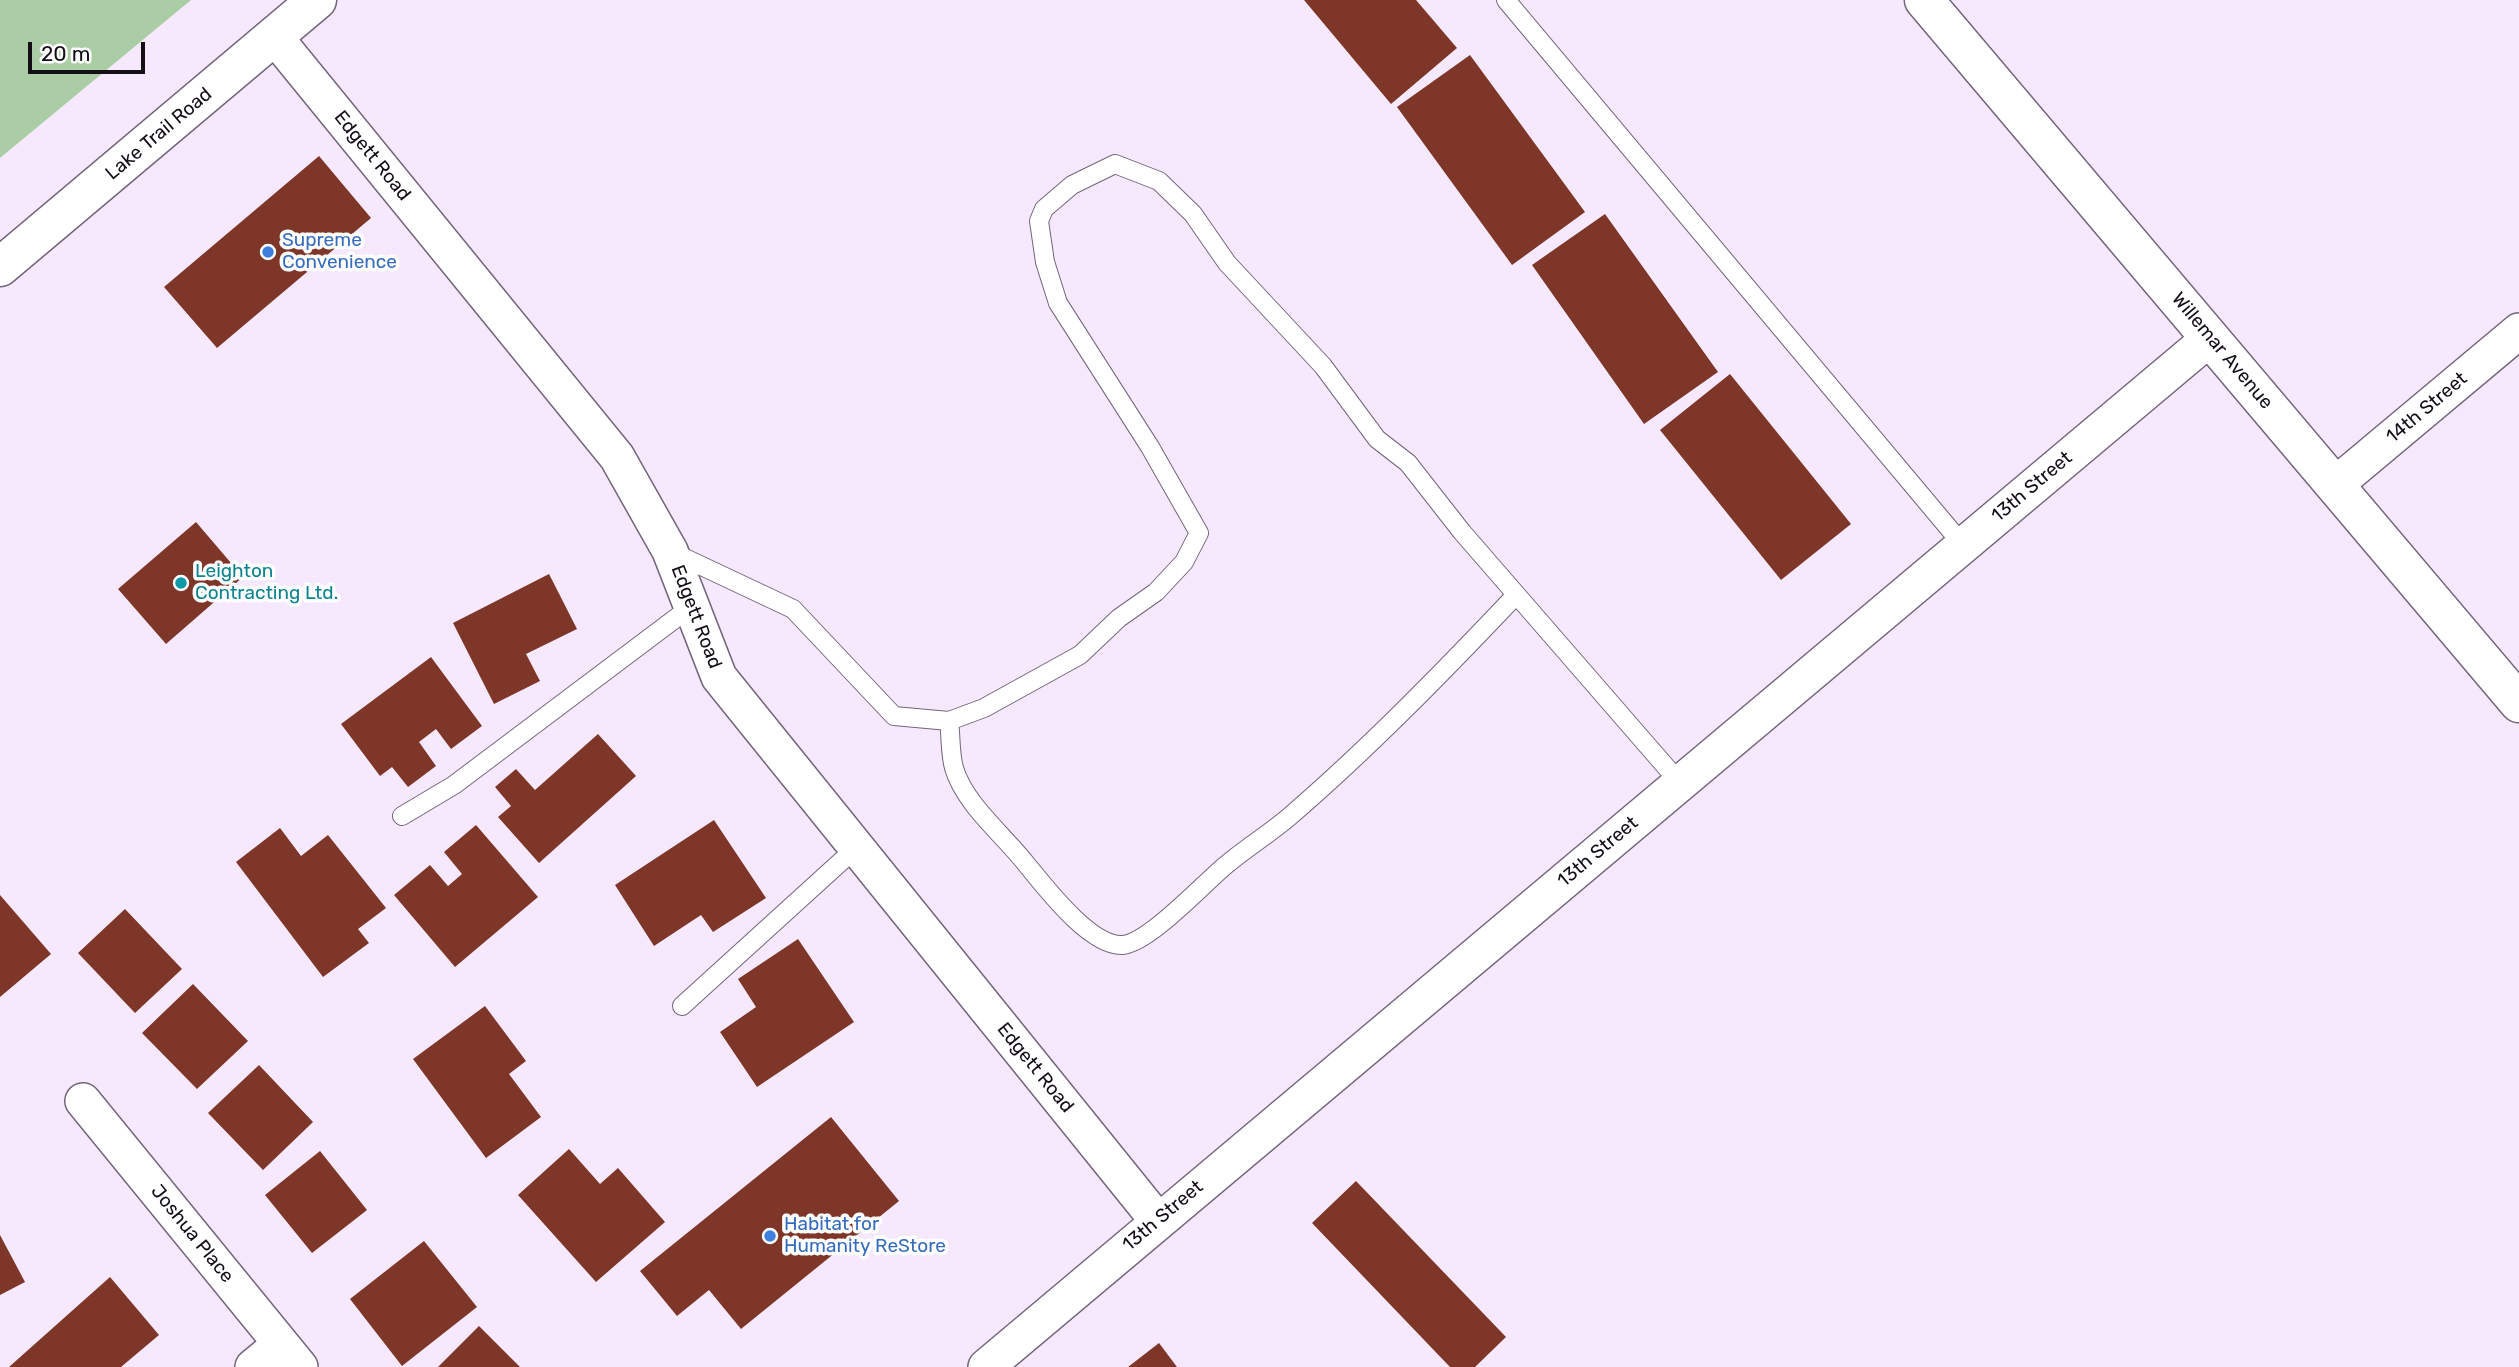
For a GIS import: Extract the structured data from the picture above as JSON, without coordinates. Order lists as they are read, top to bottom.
{
  "streets": {
    "street": [
      "Lake Trail Road",
      "Edgett Road",
      "Willemar Avenue",
      "14th Street",
      "13th Street",
      "Joshua Place"
    ]
  },
  "crossings": [
    ["Lake Trail Road", "Edgett Road"],
    ["Edgett Road", "13th Street"],
    ["Willemar Avenue", "14th Street"],
    ["Willemar Avenue", "13th Street"]
  ],
  "places": ["Supreme Convenience", "Leighton Contracting Ltd.", "Habitat for Humanity ReStore"],
  "scale_bar": "20 m"
}
